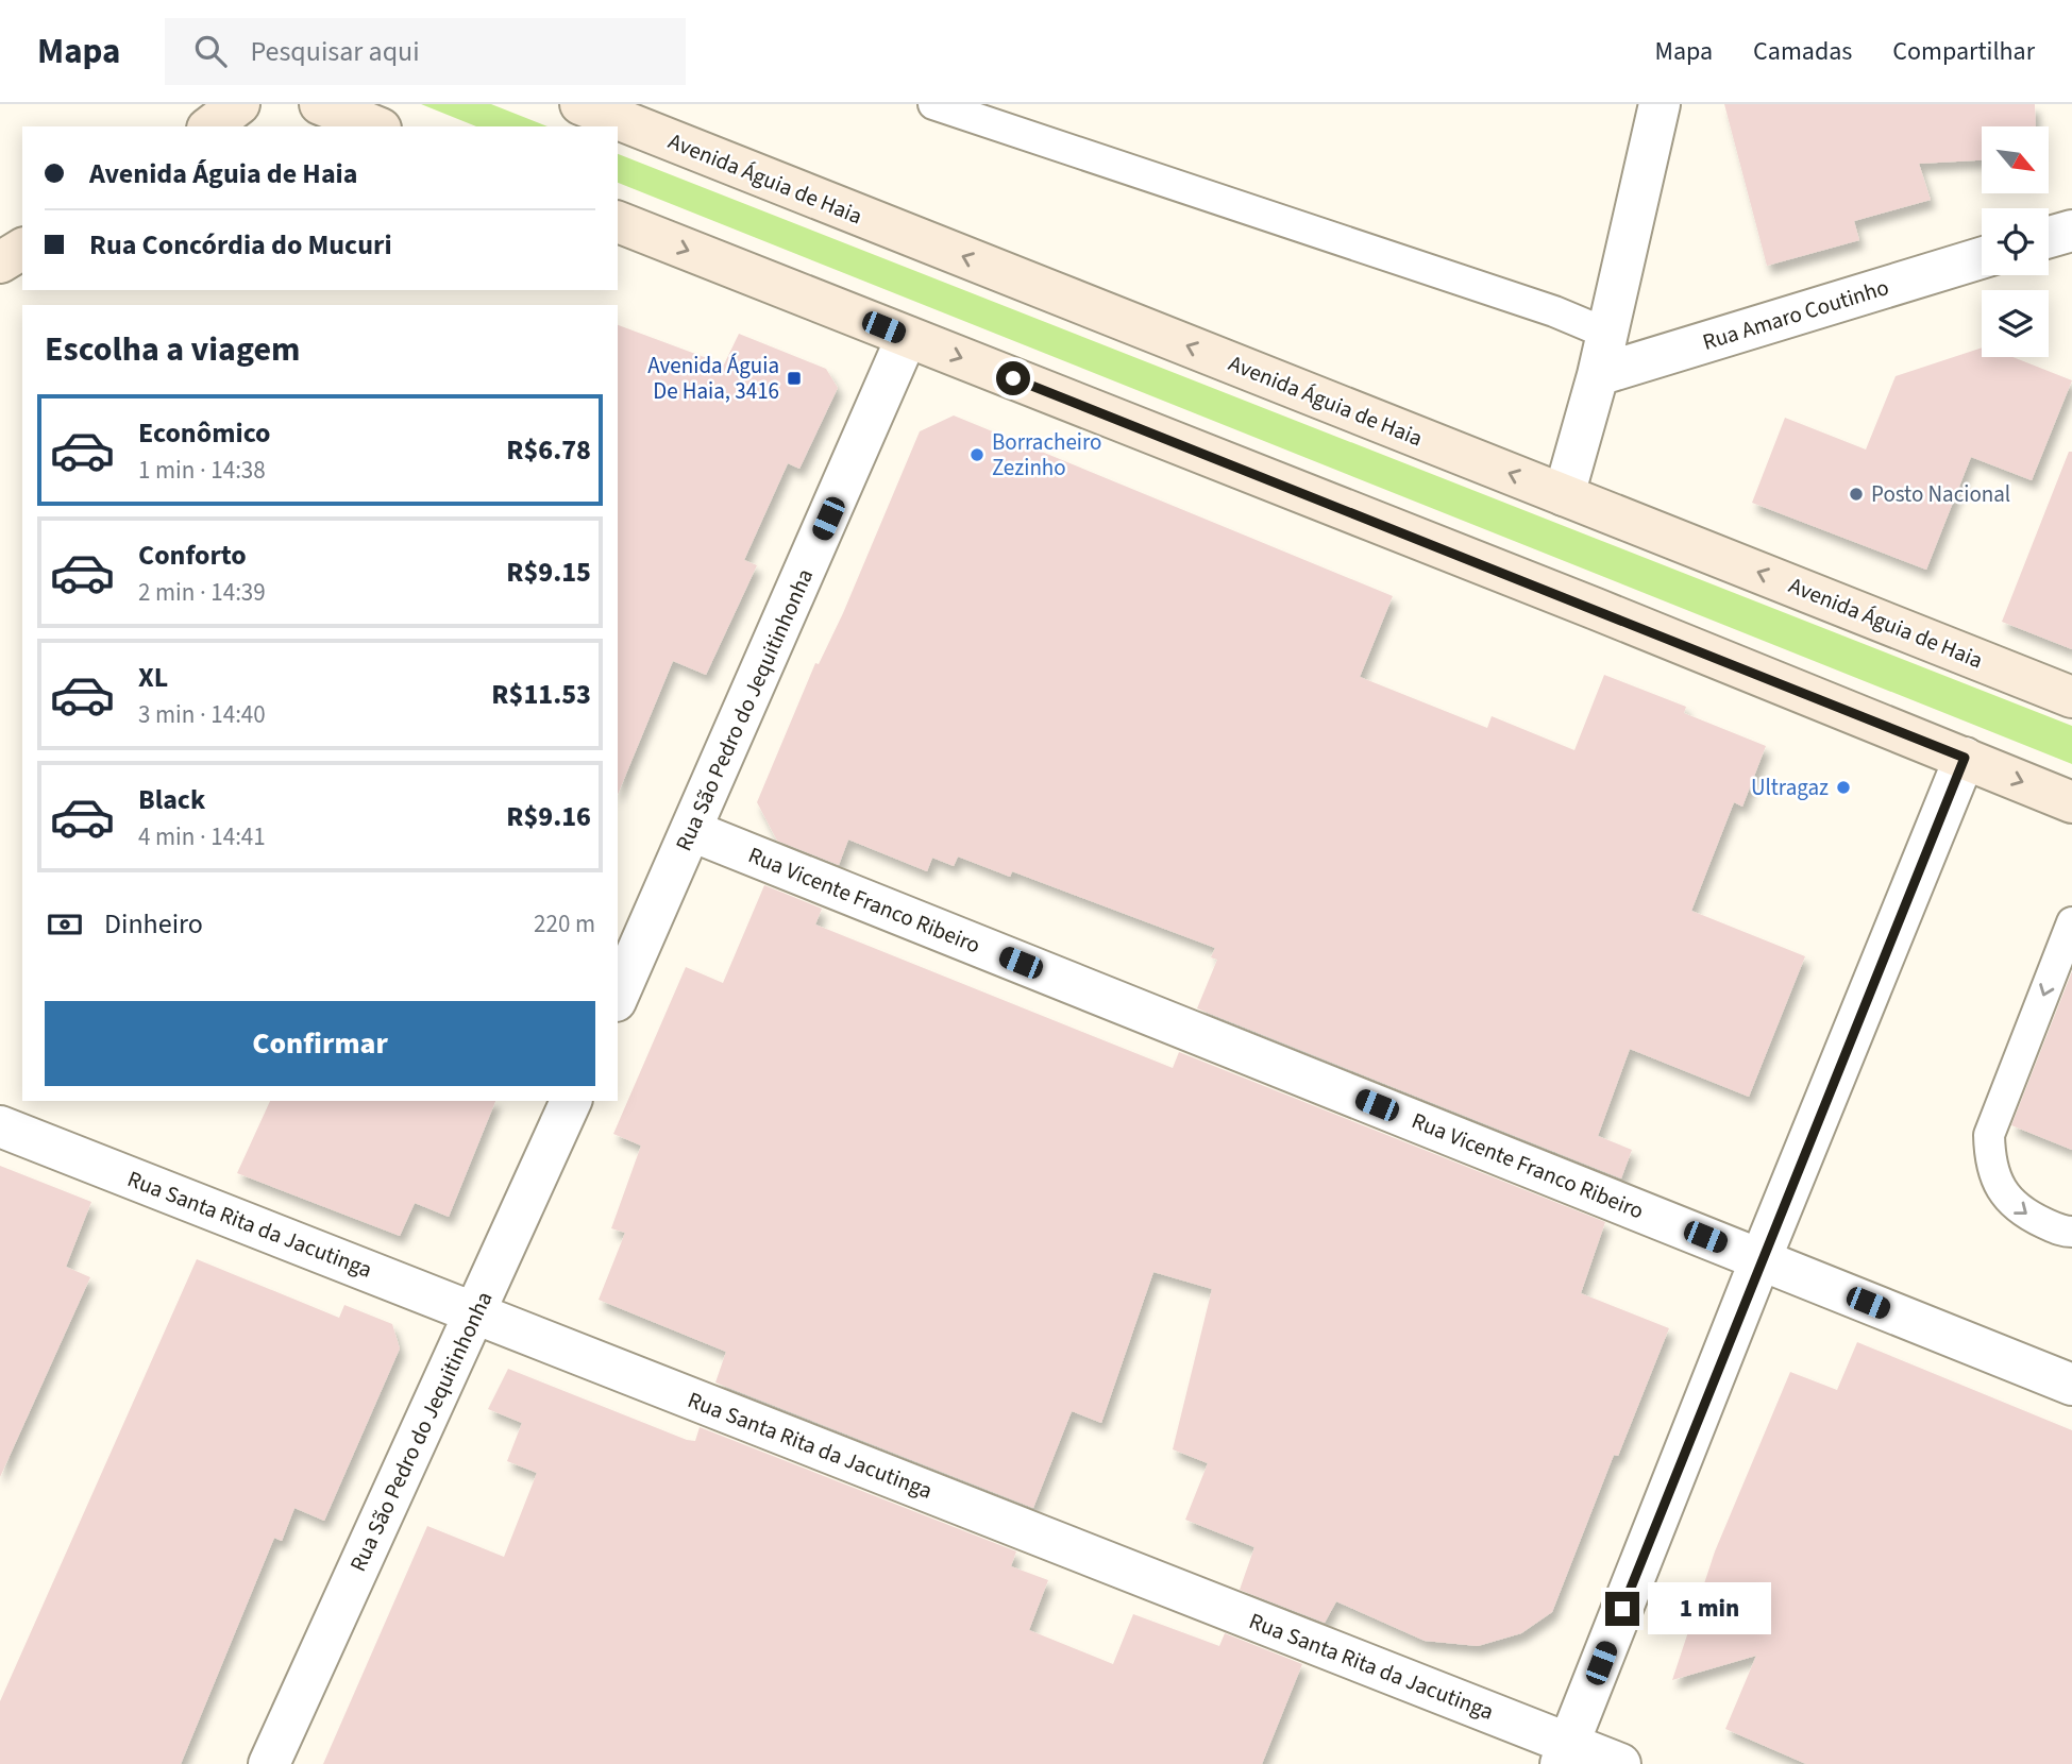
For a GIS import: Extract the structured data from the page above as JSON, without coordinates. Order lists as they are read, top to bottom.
{
  "streets": {
    "main road": ["Avenida Águia de Haia"],
    "street": [
      "Rua Amaro Coutinho",
      "Rua São Pedro do Jequitinhonha",
      "Rua Vicente Franco Ribeiro",
      "Rua Santa Rita da Jacutinga"
    ]
  },
  "crossings": [
    ["Rua São Pedro do Jequitinhonha", "Rua Vicente Franco Ribeiro"],
    ["Rua São Pedro do Jequitinhonha", "Rua Santa Rita da Jacutinga"]
  ],
  "places": {
    "transit": ["Avenida Águia De Haia, 3416"],
    "other": ["Borracheiro Zezinho", "Posto Nacional", "Ultragaz"]
  },
  "north": "bottom right",
  "page": {
    "header": "Mapa",
    "search": "Pesquisar aqui",
    "nav": ["Mapa", "Camadas", "Compartilhar"],
    "banner": ["Avenida Águia de Haia", "Rua Concórdia do Mucuri"],
    "heading": "Escolha a viagem",
    "list": [
      {
        "name": "Econômico",
        "note": "1 min · 14:38",
        "value": "R$6.78"
      },
      {
        "name": "Conforto",
        "note": "2 min · 14:39",
        "value": "R$9.15"
      },
      {
        "name": "XL",
        "note": "3 min · 14:40",
        "value": "R$11.53"
      },
      {
        "name": "Black",
        "note": "4 min · 14:41",
        "value": "R$9.16"
      }
    ],
    "pay": ["Dinheiro", "220 m"],
    "buttons": "Confirmar",
    "bubble": "1 min"
  }
}
